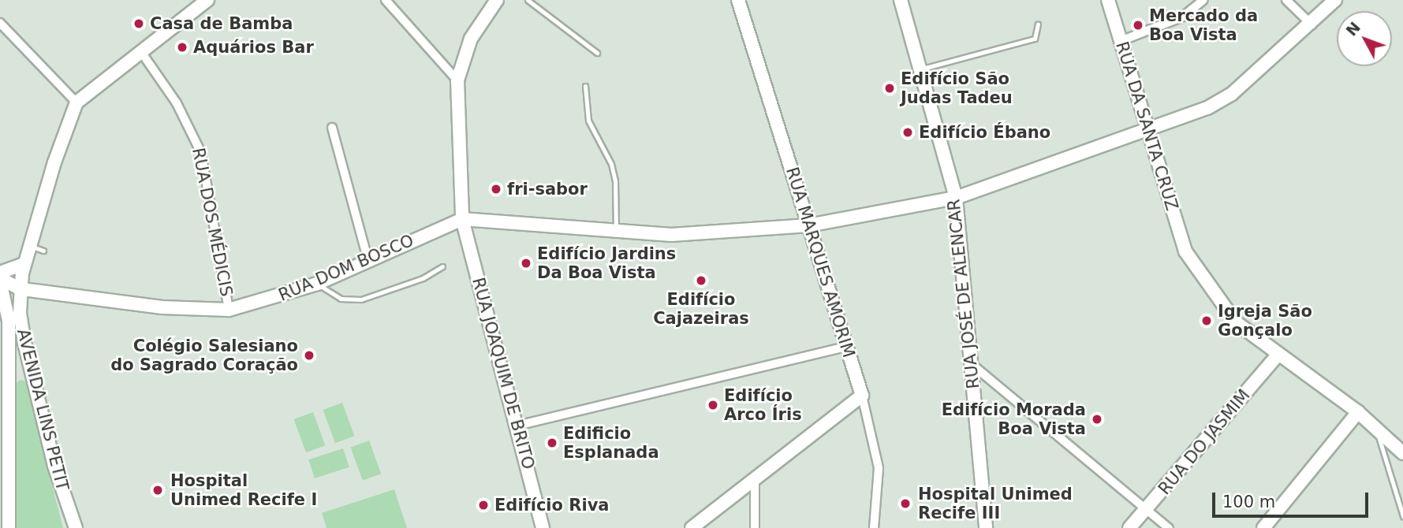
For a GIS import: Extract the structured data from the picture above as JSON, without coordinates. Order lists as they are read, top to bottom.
{
  "streets": {
    "street": [
      "RUA DA SANTA CRUZ",
      "RUA DOS MÉDICIS",
      "RUA MARQUES AMORIM",
      "RUA DOM BOSCO",
      "RUA JOSÉ DE ALENCAR",
      "RUA JOAQUIM DE BRITO",
      "AVENIDA LINS PETIT",
      "RUA DO JASMIM"
    ]
  },
  "crossings": [
    ["RUA DA SANTA CRUZ", "RUA DO JASMIM"],
    ["RUA DOS MÉDICIS", "RUA DOM BOSCO"],
    ["RUA DOM BOSCO", "RUA JOAQUIM DE BRITO"],
    ["RUA DOM BOSCO", "AVENIDA LINS PETIT"]
  ],
  "places": [
    "Casa de Bamba",
    "Mercado da Boa Vista",
    "Aquários Bar",
    "Edifício São Judas Tadeu",
    "Edifício Ébano",
    "fri-sabor",
    "Edifício Jardins Da Boa Vista",
    "Edifício Cajazeiras",
    "Igreja São Gonçalo",
    "Colégio Salesiano do Sagrado Coração",
    "Edifício Arco Íris",
    "Edifício Morada Boa Vista",
    "Edificio Esplanada",
    "Hospital Unimed Recife I",
    "Hospital Unimed Recife III",
    "Edifício Riva"
  ],
  "scale_bar": "100 m",
  "north": "top left"
}
